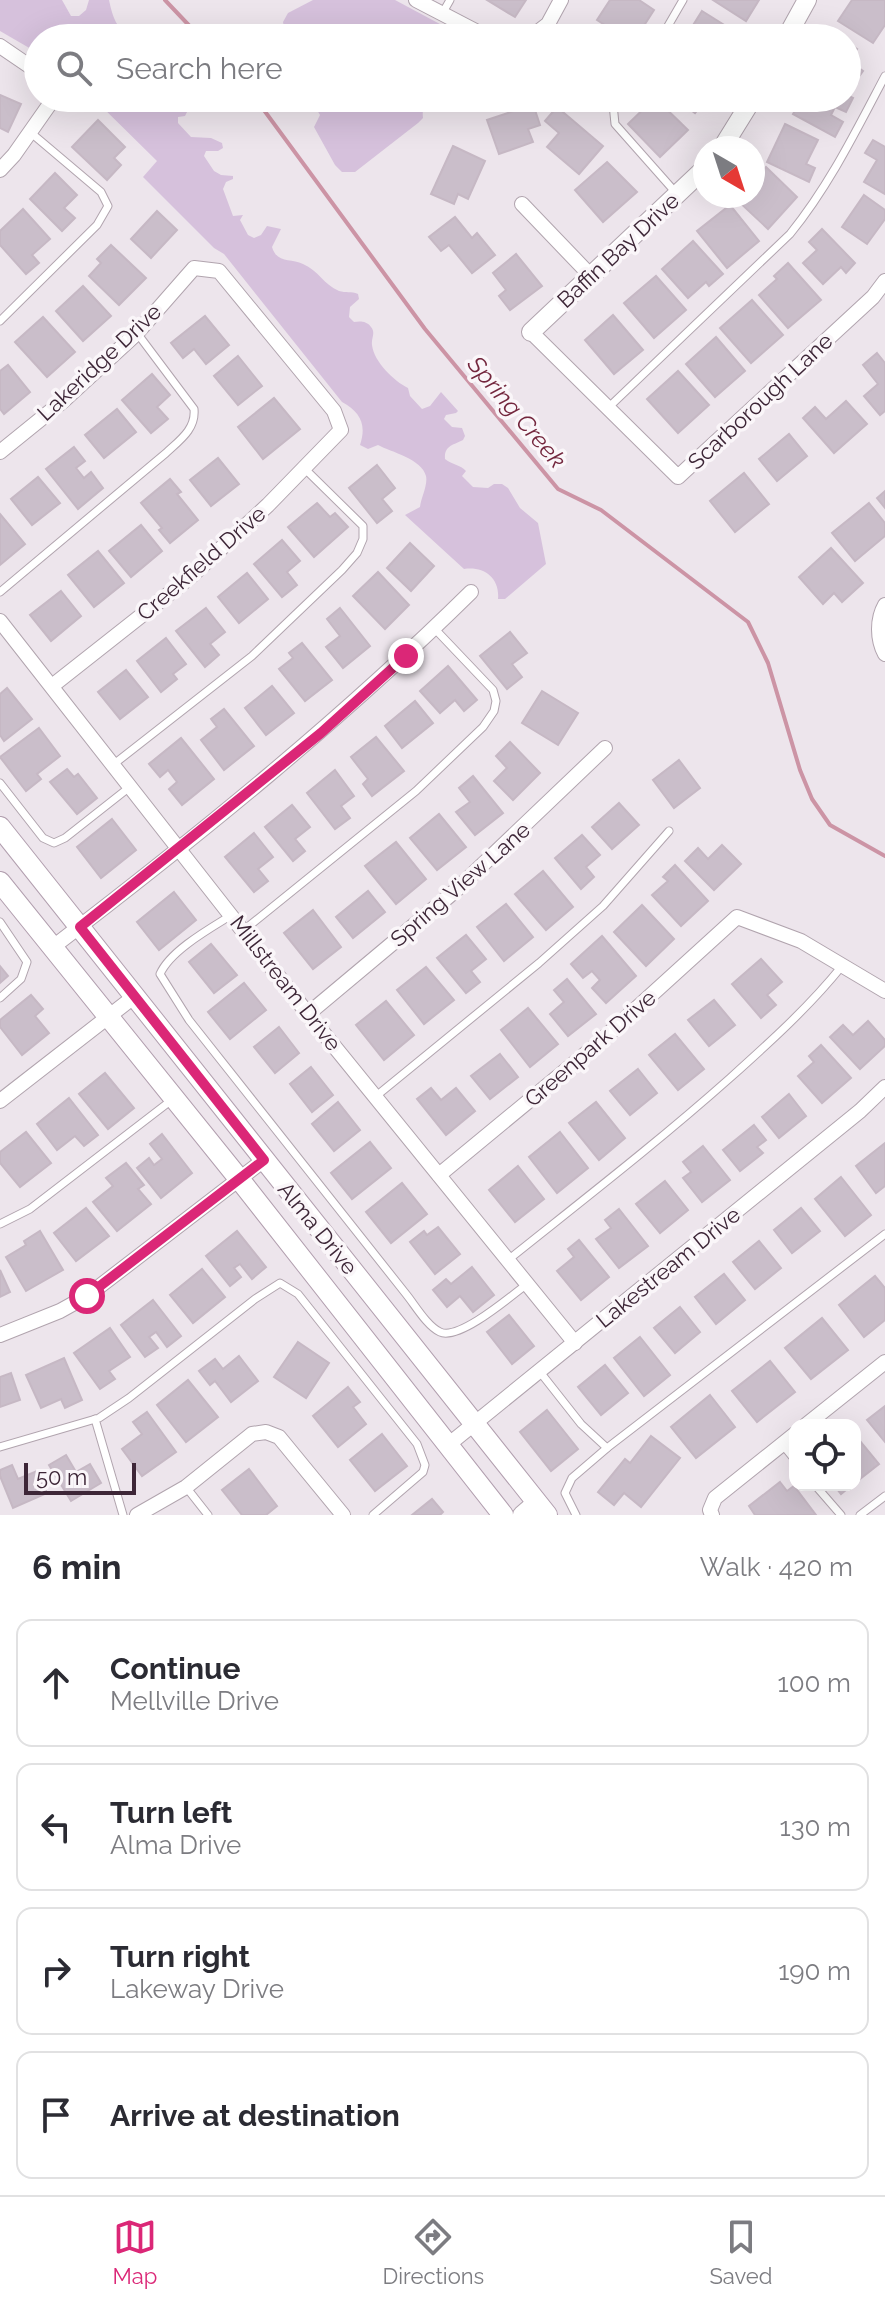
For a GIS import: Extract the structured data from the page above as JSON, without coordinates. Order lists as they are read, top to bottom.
{
  "streets": {
    "main road": ["Alma Drive"],
    "street": [
      "Baffin Bay Drive",
      "Lakeridge Drive",
      "Scarborough Lane",
      "Creekfield Drive",
      "Spring View Lane",
      "Millstream Drive",
      "Greenpark Drive",
      "Lakestream Drive"
    ]
  },
  "crossings": [
    ["Baffin Bay Drive", "Scarborough Lane"],
    ["Lakeridge Drive", "Creekfield Drive"],
    ["Creekfield Drive", "Millstream Drive"],
    ["Spring View Lane", "Millstream Drive"],
    ["Millstream Drive", "Greenpark Drive"],
    ["Millstream Drive", "Lakestream Drive"],
    ["Alma Drive", "Lakestream Drive"]
  ],
  "water": ["Spring Creek"],
  "scale_bar": "50 m",
  "north": "bottom right",
  "page": {
    "search": "Search here",
    "scale": "50 m",
    "heading": ["6 min", "Walk · 420 m"],
    "list": [
      ["Continue", "Mellville Drive", "100 m"],
      ["Turn left", "Alma Drive", "130 m"],
      ["Turn right", "Lakeway Drive", "190 m"],
      "Arrive at destination"
    ],
    "nav": ["Map", "Directions", "Saved"]
  }
}
